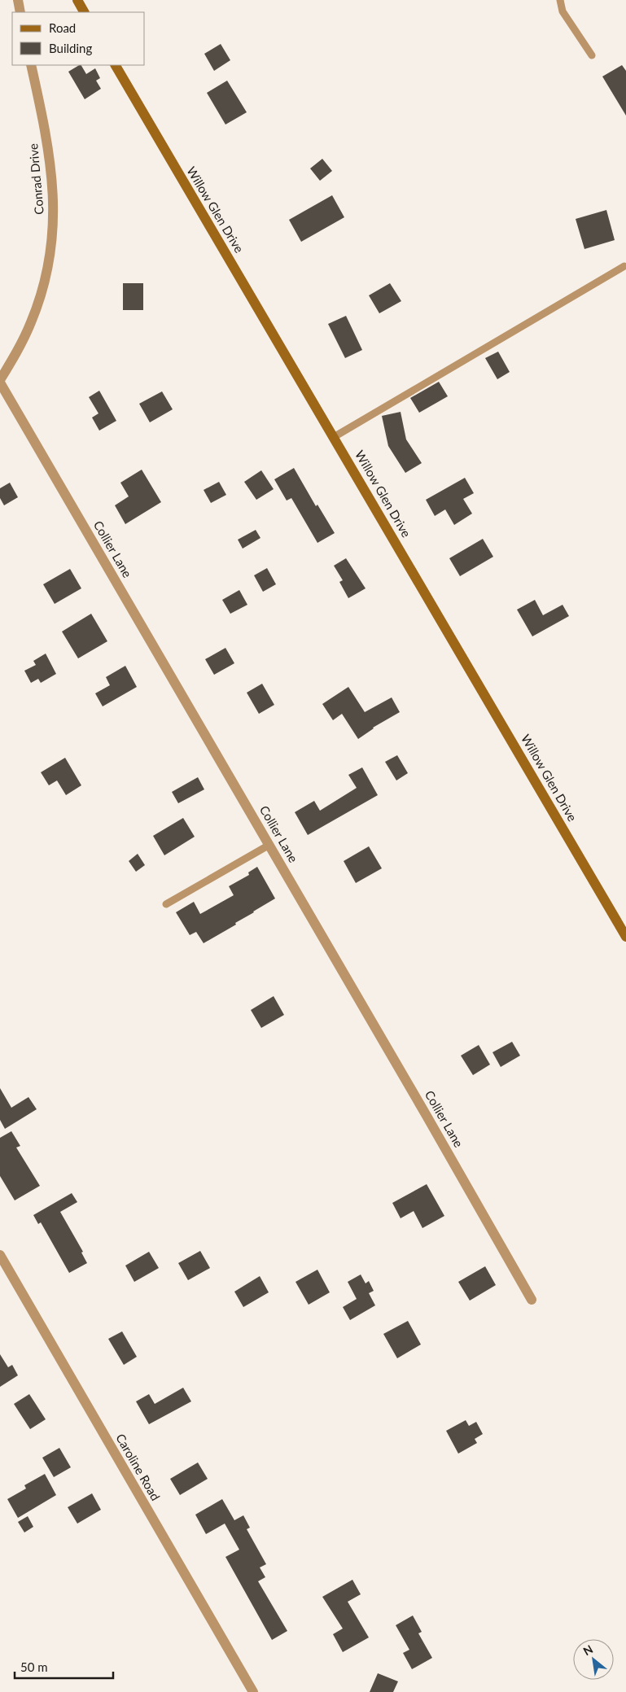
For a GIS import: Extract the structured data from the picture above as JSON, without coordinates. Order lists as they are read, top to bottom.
{
  "streets": {
    "main road": ["Willow Glen Drive"],
    "street": ["Conrad Drive", "Collier Lane", "Caroline Road"]
  },
  "crossings": [
    ["Conrad Drive", "Collier Lane"]
  ],
  "legend": ["Road", "Building"],
  "scale_bar": "50 m",
  "north": "top left"
}
